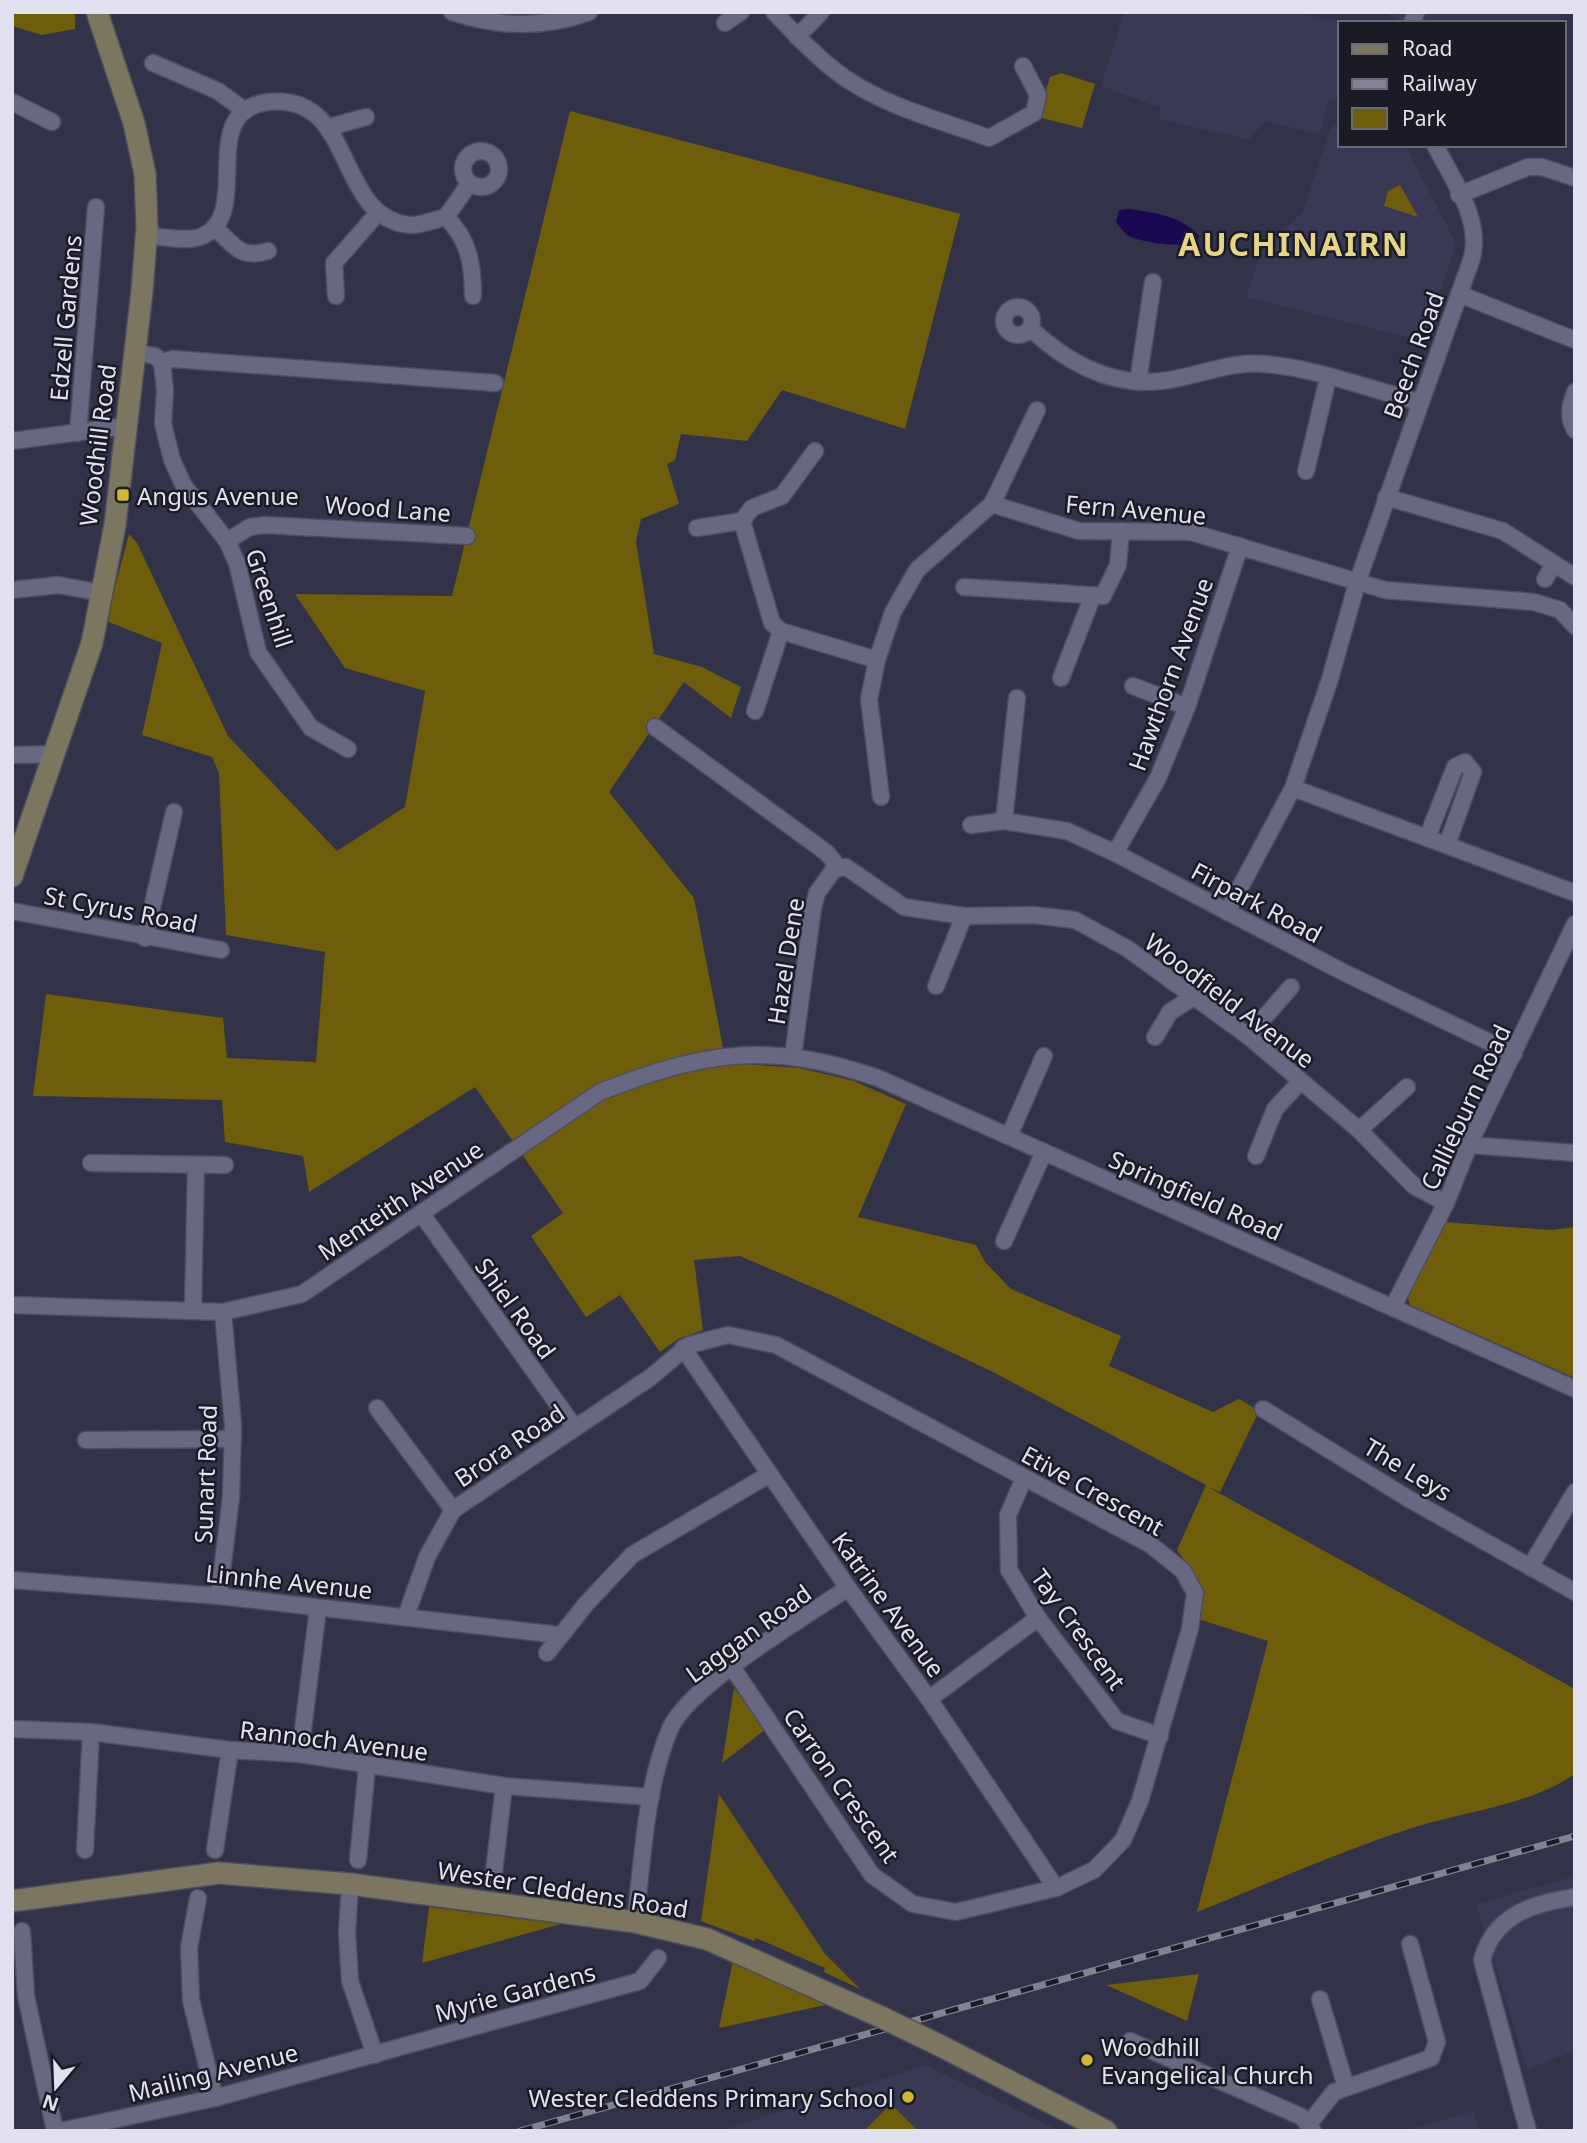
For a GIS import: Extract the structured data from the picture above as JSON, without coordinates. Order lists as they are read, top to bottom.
{
  "streets": {
    "street": [
      "Edzell Gardens",
      "Beech Road",
      "Woodhill Road",
      "Wood Lane",
      "Fern Avenue",
      "Greenhill",
      "Hawthorn Avenue",
      "Firpark Road",
      "St Cyrus Road",
      "Hazel Dene",
      "Woodfield Avenue",
      "Callieburn Road",
      "Springfield Road",
      "Menteith Avenue",
      "Shiel Road",
      "Brora Road",
      "The Leys",
      "Sunart Road",
      "Etive Crescent",
      "Linnhe Avenue",
      "Katrine Avenue",
      "Tay Crescent",
      "Laggan Road",
      "Rannoch Avenue",
      "Carron Crescent",
      "Wester Cleddens Road",
      "Myrie Gardens",
      "Mailing Avenue"
    ]
  },
  "crossings": [
    ["Beech Road", "Fern Avenue"],
    ["Beech Road", "Firpark Road"],
    ["Wood Lane", "Greenhill"],
    ["Fern Avenue", "Hawthorn Avenue"],
    ["Hawthorn Avenue", "Firpark Road"],
    ["Firpark Road", "Callieburn Road"],
    ["Hazel Dene", "Woodfield Avenue"],
    ["Hazel Dene", "Springfield Road"],
    ["Hazel Dene", "Menteith Avenue"],
    ["Woodfield Avenue", "Callieburn Road"],
    ["Callieburn Road", "Springfield Road"],
    ["Springfield Road", "Menteith Avenue"],
    ["Menteith Avenue", "Shiel Road"],
    ["Menteith Avenue", "Sunart Road"],
    ["Shiel Road", "Brora Road"],
    ["Brora Road", "Etive Crescent"],
    ["Brora Road", "Linnhe Avenue"],
    ["Brora Road", "Katrine Avenue"],
    ["Sunart Road", "Linnhe Avenue"],
    ["Etive Crescent", "Katrine Avenue"],
    ["Etive Crescent", "Tay Crescent"],
    ["Etive Crescent", "Carron Crescent"],
    ["Katrine Avenue", "Laggan Road"],
    ["Katrine Avenue", "Carron Crescent"],
    ["Laggan Road", "Rannoch Avenue"],
    ["Laggan Road", "Carron Crescent"],
    ["Laggan Road", "Wester Cleddens Road"],
    ["Myrie Gardens", "Mailing Avenue"]
  ],
  "districts": ["AUCHINAIRN"],
  "places": {
    "transit": ["Angus Avenue"],
    "other": ["Woodhill Evangelical Church", "Wester Cleddens Primary School"]
  },
  "legend": ["Road", "Railway", "Park"],
  "north": "bottom"
}
